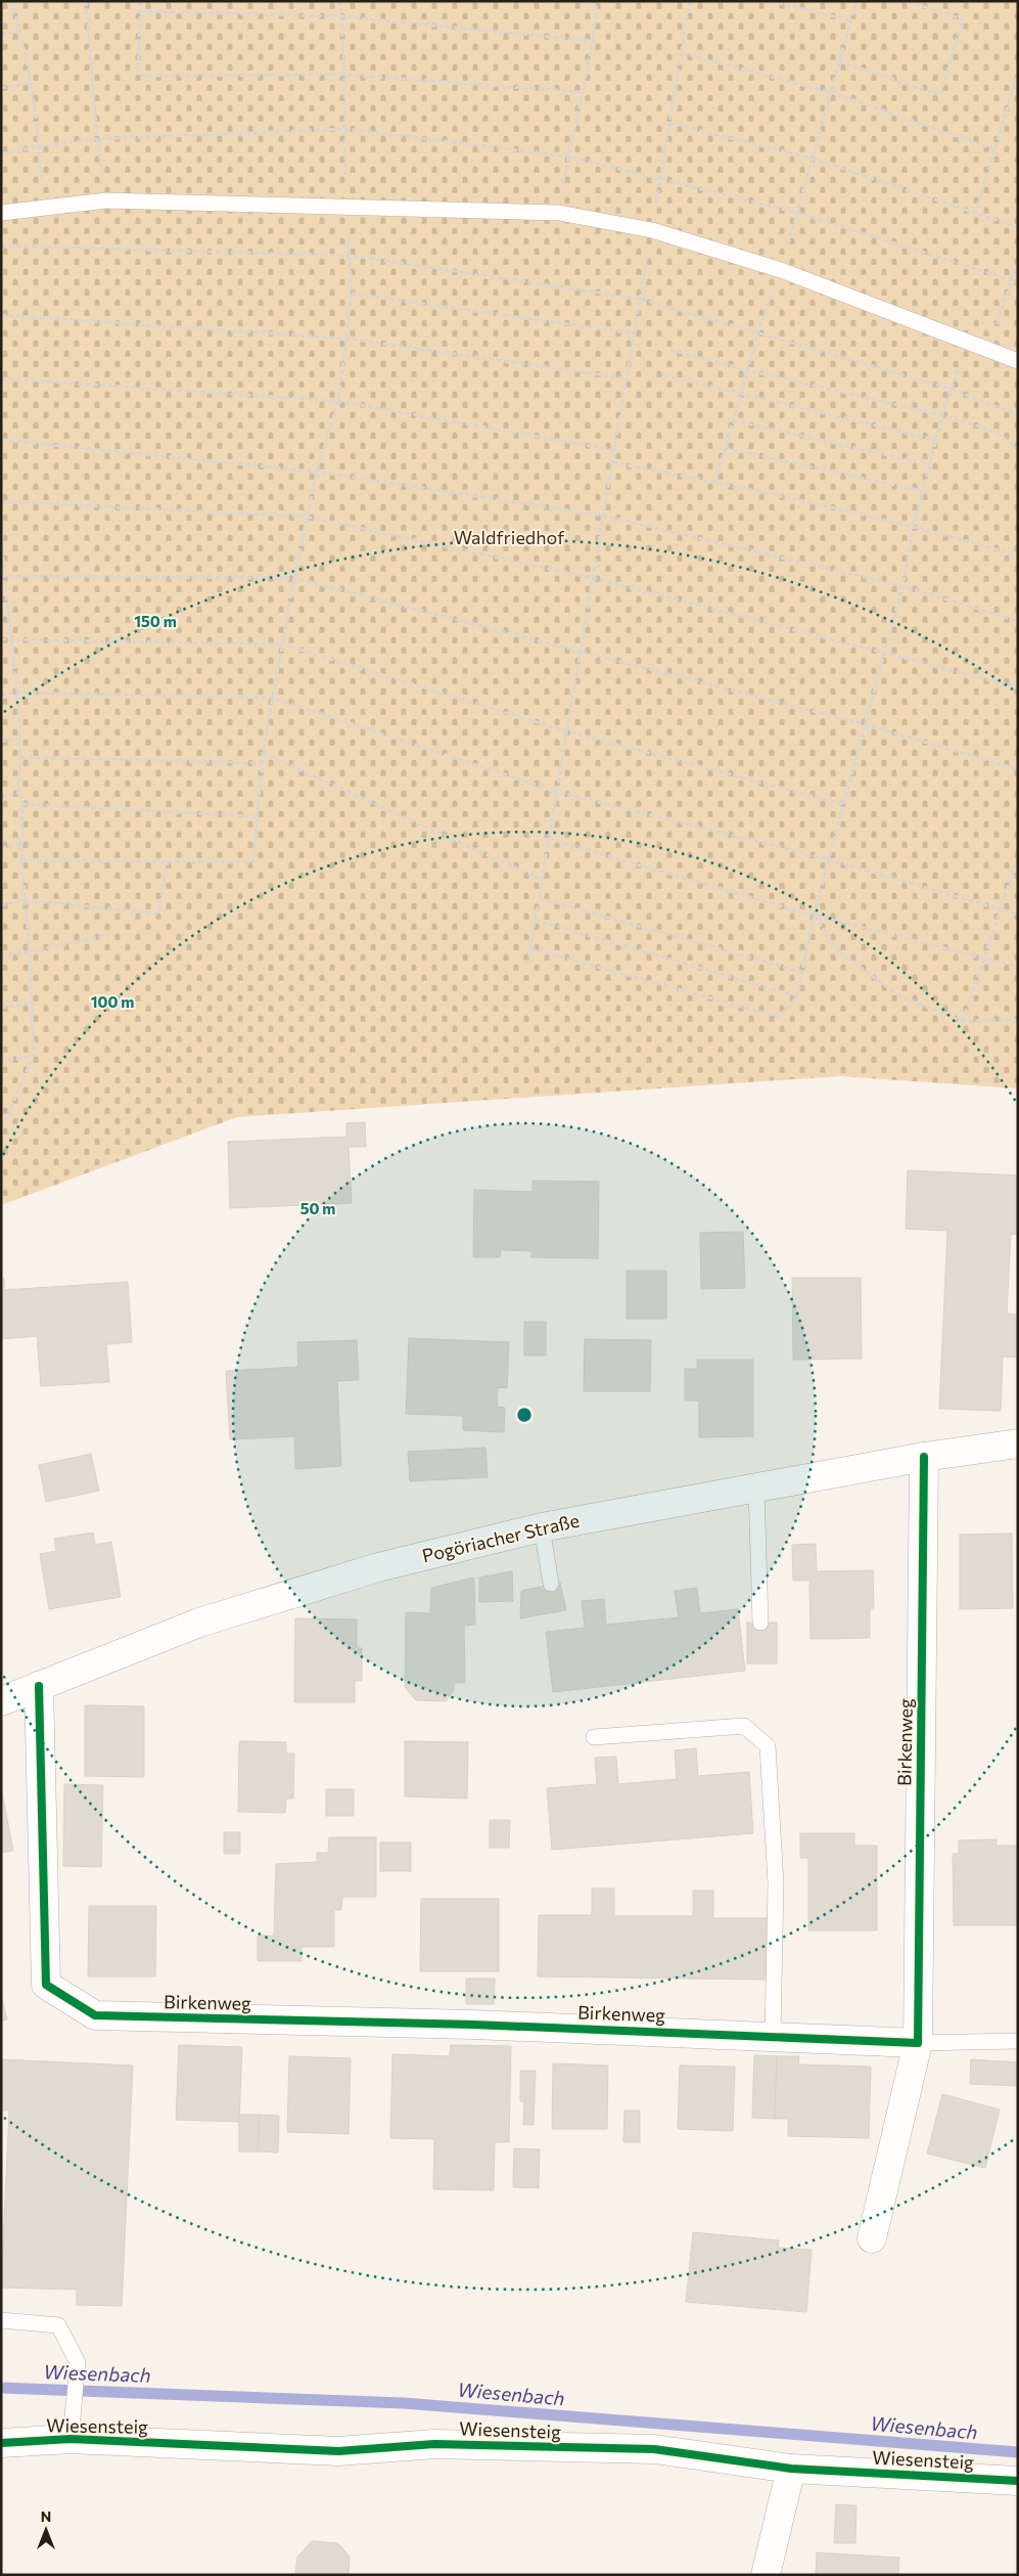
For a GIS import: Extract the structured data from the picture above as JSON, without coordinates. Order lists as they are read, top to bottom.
{
  "streets": {
    "street": ["Pogöriacher Straße", "Birkenweg", "Wiesensteig"]
  },
  "crossings": [
    ["Pogöriacher Straße", "Birkenweg"]
  ],
  "water": ["Wiesenbach"],
  "parks": ["Waldfriedhof"],
  "north": "top",
  "rings": ["150 m", "100 m", "50 m"]
}
